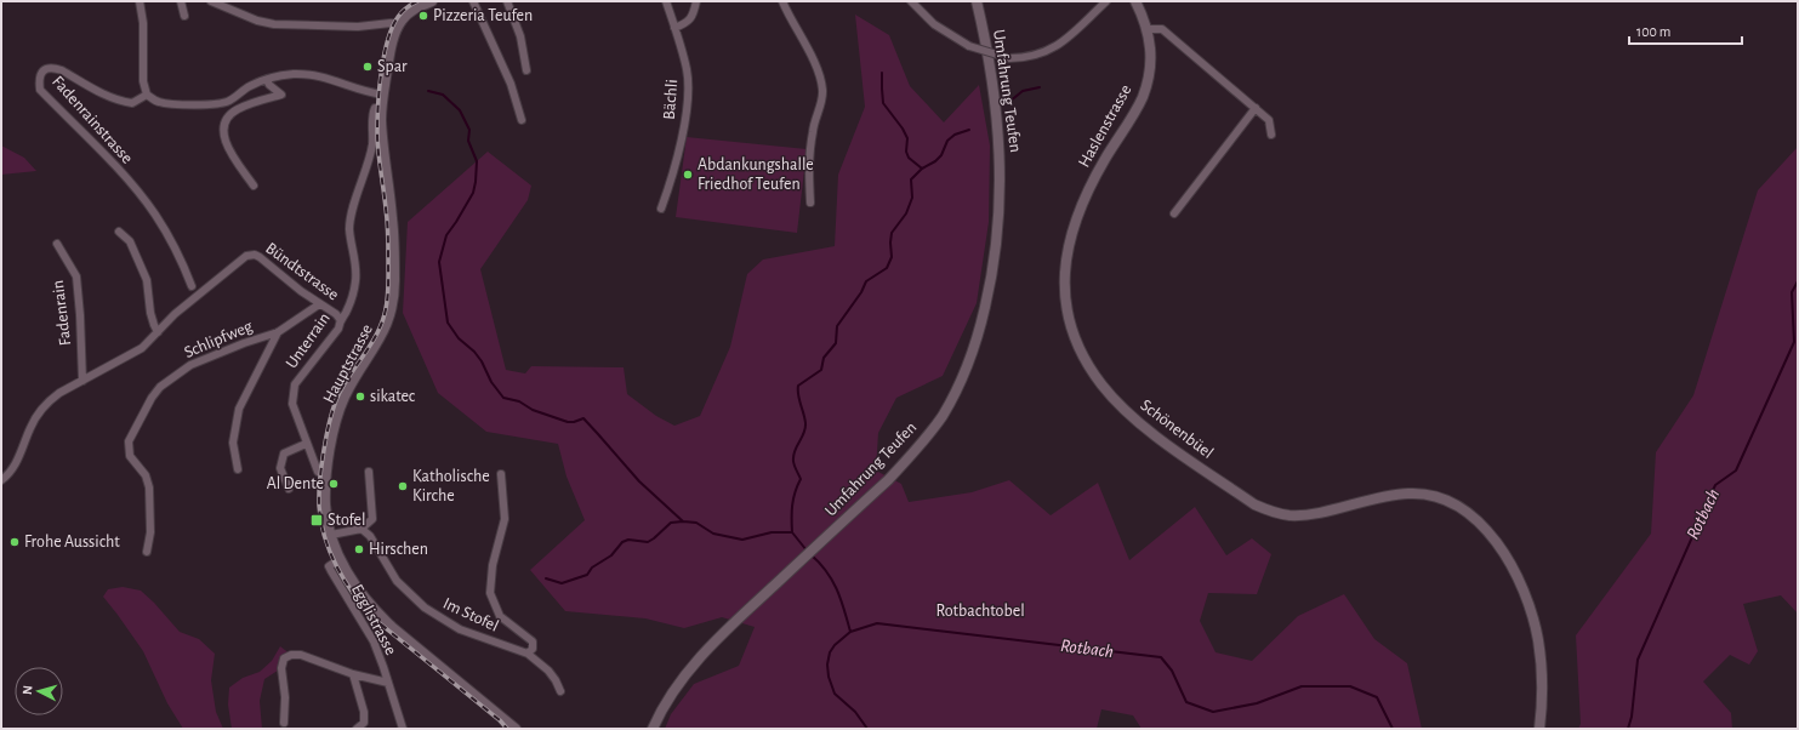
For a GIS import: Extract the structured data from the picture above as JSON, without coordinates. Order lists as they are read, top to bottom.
{
  "streets": {
    "street": [
      "Umfahrung Teufen",
      "Bächli",
      "Fadenrainstrasse",
      "Haslenstrasse",
      "Bündtstrasse",
      "Fadenrain",
      "Schlipfweg",
      "Unterrain",
      "Hauptstrasse",
      "Schönenbüel",
      "Im Stofel",
      "Egglistrasse"
    ]
  },
  "crossings": [
    ["Haslenstrasse", "Schönenbüel"],
    ["Bündtstrasse", "Fadenrain"],
    ["Bündtstrasse", "Schlipfweg"],
    ["Bündtstrasse", "Unterrain"],
    ["Unterrain", "Hauptstrasse"],
    ["Hauptstrasse", "Egglistrasse"]
  ],
  "water": ["Rotbach"],
  "parks": ["Rotbachtobel"],
  "places": {
    "other": [
      "Pizzeria Teufen",
      "Spar",
      "Abdankungshalle Friedhof Teufen",
      "sikatec",
      "Al Dente",
      "Katholische Kirche",
      "Frohe Aussicht",
      "Hirschen"
    ],
    "transit": ["Stofel"]
  },
  "scale_bar": "100 m",
  "north": "left"
}
